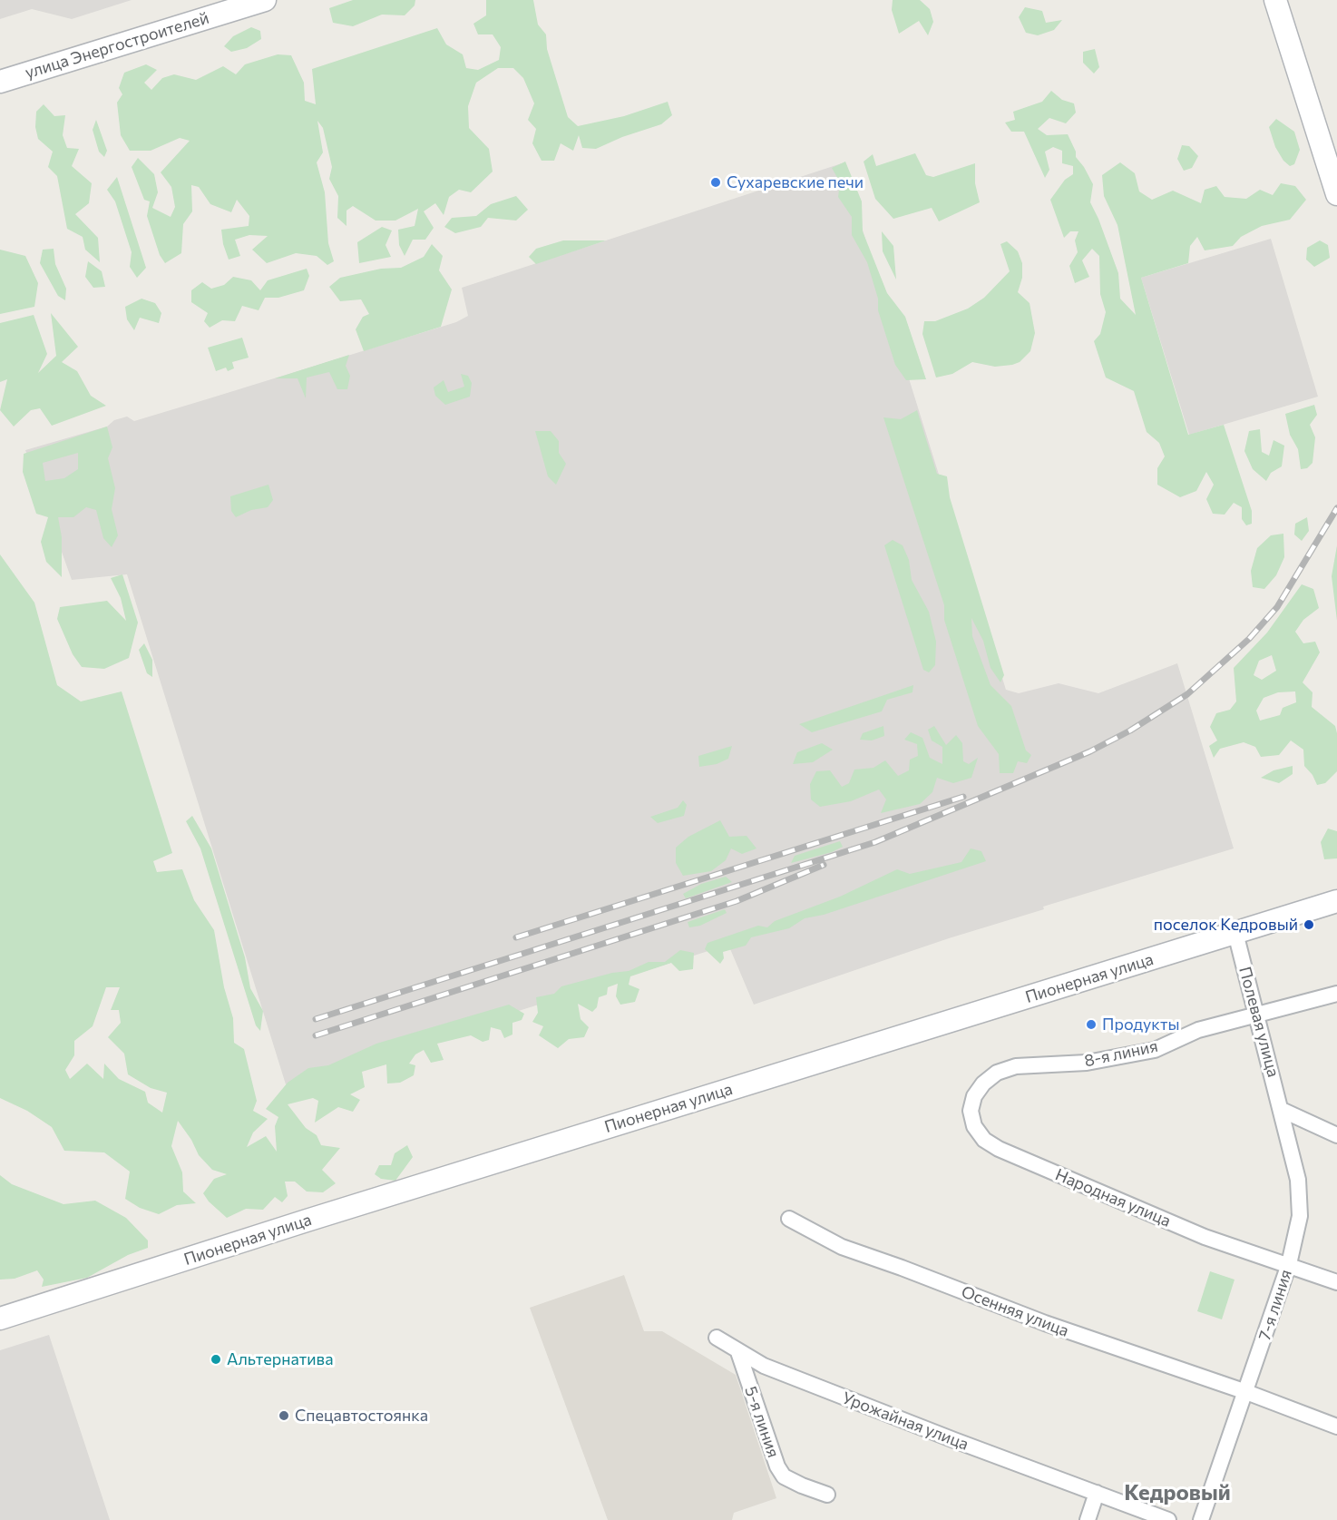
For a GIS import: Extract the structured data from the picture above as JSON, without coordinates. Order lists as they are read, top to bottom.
{
  "streets": {
    "street": [
      "улица Энергостроителей",
      "Пионерная улица",
      "Полевая улица",
      "8-я линия",
      "Народная улица",
      "7-я линия",
      "Осенняя улица",
      "Урожайная улица",
      "5-я линия"
    ]
  },
  "crossings": [
    ["Пионерная улица", "Полевая улица"],
    ["Полевая улица", "8-я линия"],
    ["Полевая улица", "7-я линия"],
    ["8-я линия", "Народная улица"],
    ["Народная улица", "7-я линия"],
    ["7-я линия", "Осенняя улица"],
    ["Урожайная улица", "5-я линия"]
  ],
  "districts": ["Кедровый"],
  "places": [
    "Сухаревские печи",
    "поселок Кедровый",
    "Продукты",
    "Альтернатива",
    "Спецавтостоянка"
  ]
}
